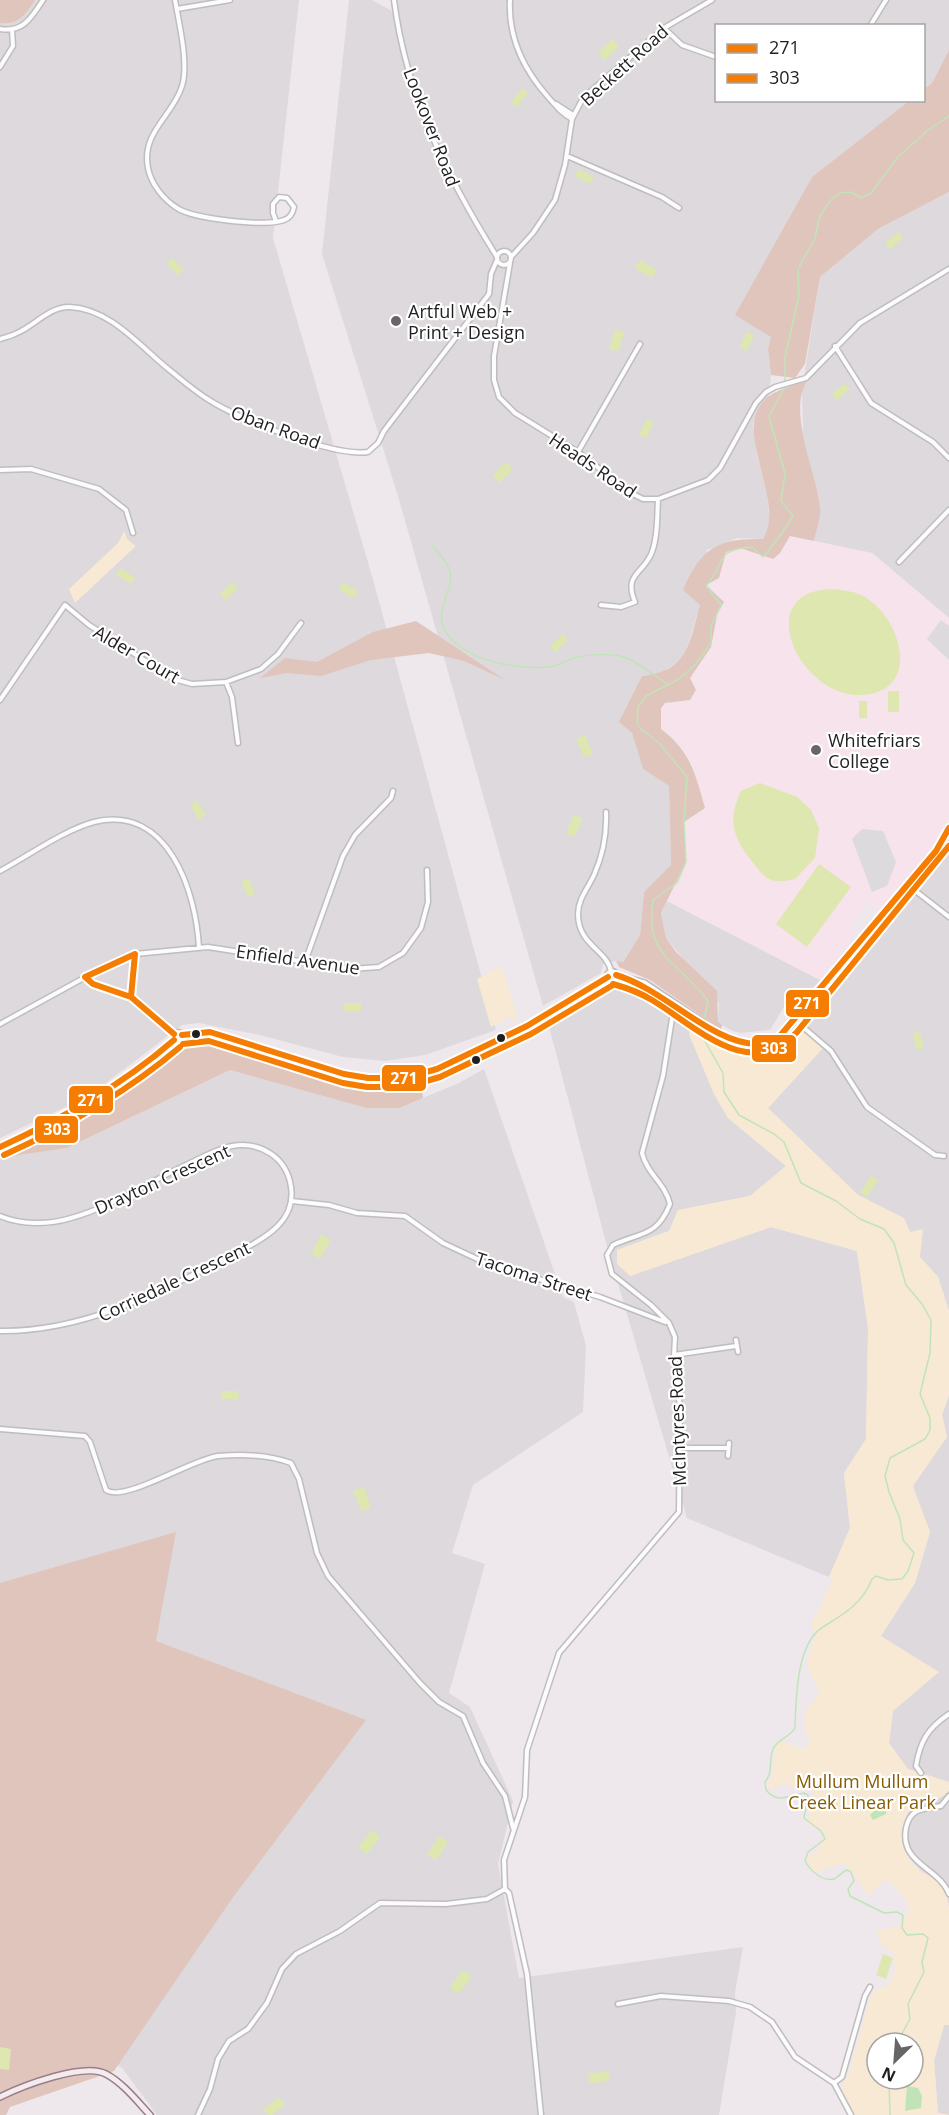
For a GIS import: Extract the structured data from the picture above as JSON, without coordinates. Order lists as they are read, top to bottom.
{
  "streets": {
    "street": [
      "Beckett Road",
      "Lookover Road",
      "Oban Road",
      "Heads Road",
      "Alder Court",
      "Enfield Avenue",
      "Drayton Crescent",
      "Tacoma Street",
      "Corriedale Crescent",
      "McIntyres Road"
    ]
  },
  "crossings": [
    ["Beckett Road", "Heads Road"],
    ["Lookover Road", "Oban Road"],
    ["Drayton Crescent", "Tacoma Street"],
    ["Drayton Crescent", "Corriedale Crescent"],
    ["Tacoma Street", "Corriedale Crescent"],
    ["Tacoma Street", "McIntyres Road"]
  ],
  "parks": ["Mullum Mullum Creek Linear Park"],
  "places": ["Artful Web + Print + Design", "Whitefriars College"],
  "lines": ["transit line 271", "transit line 303"],
  "legend": ["271", "303"],
  "north": "bottom left"
}
